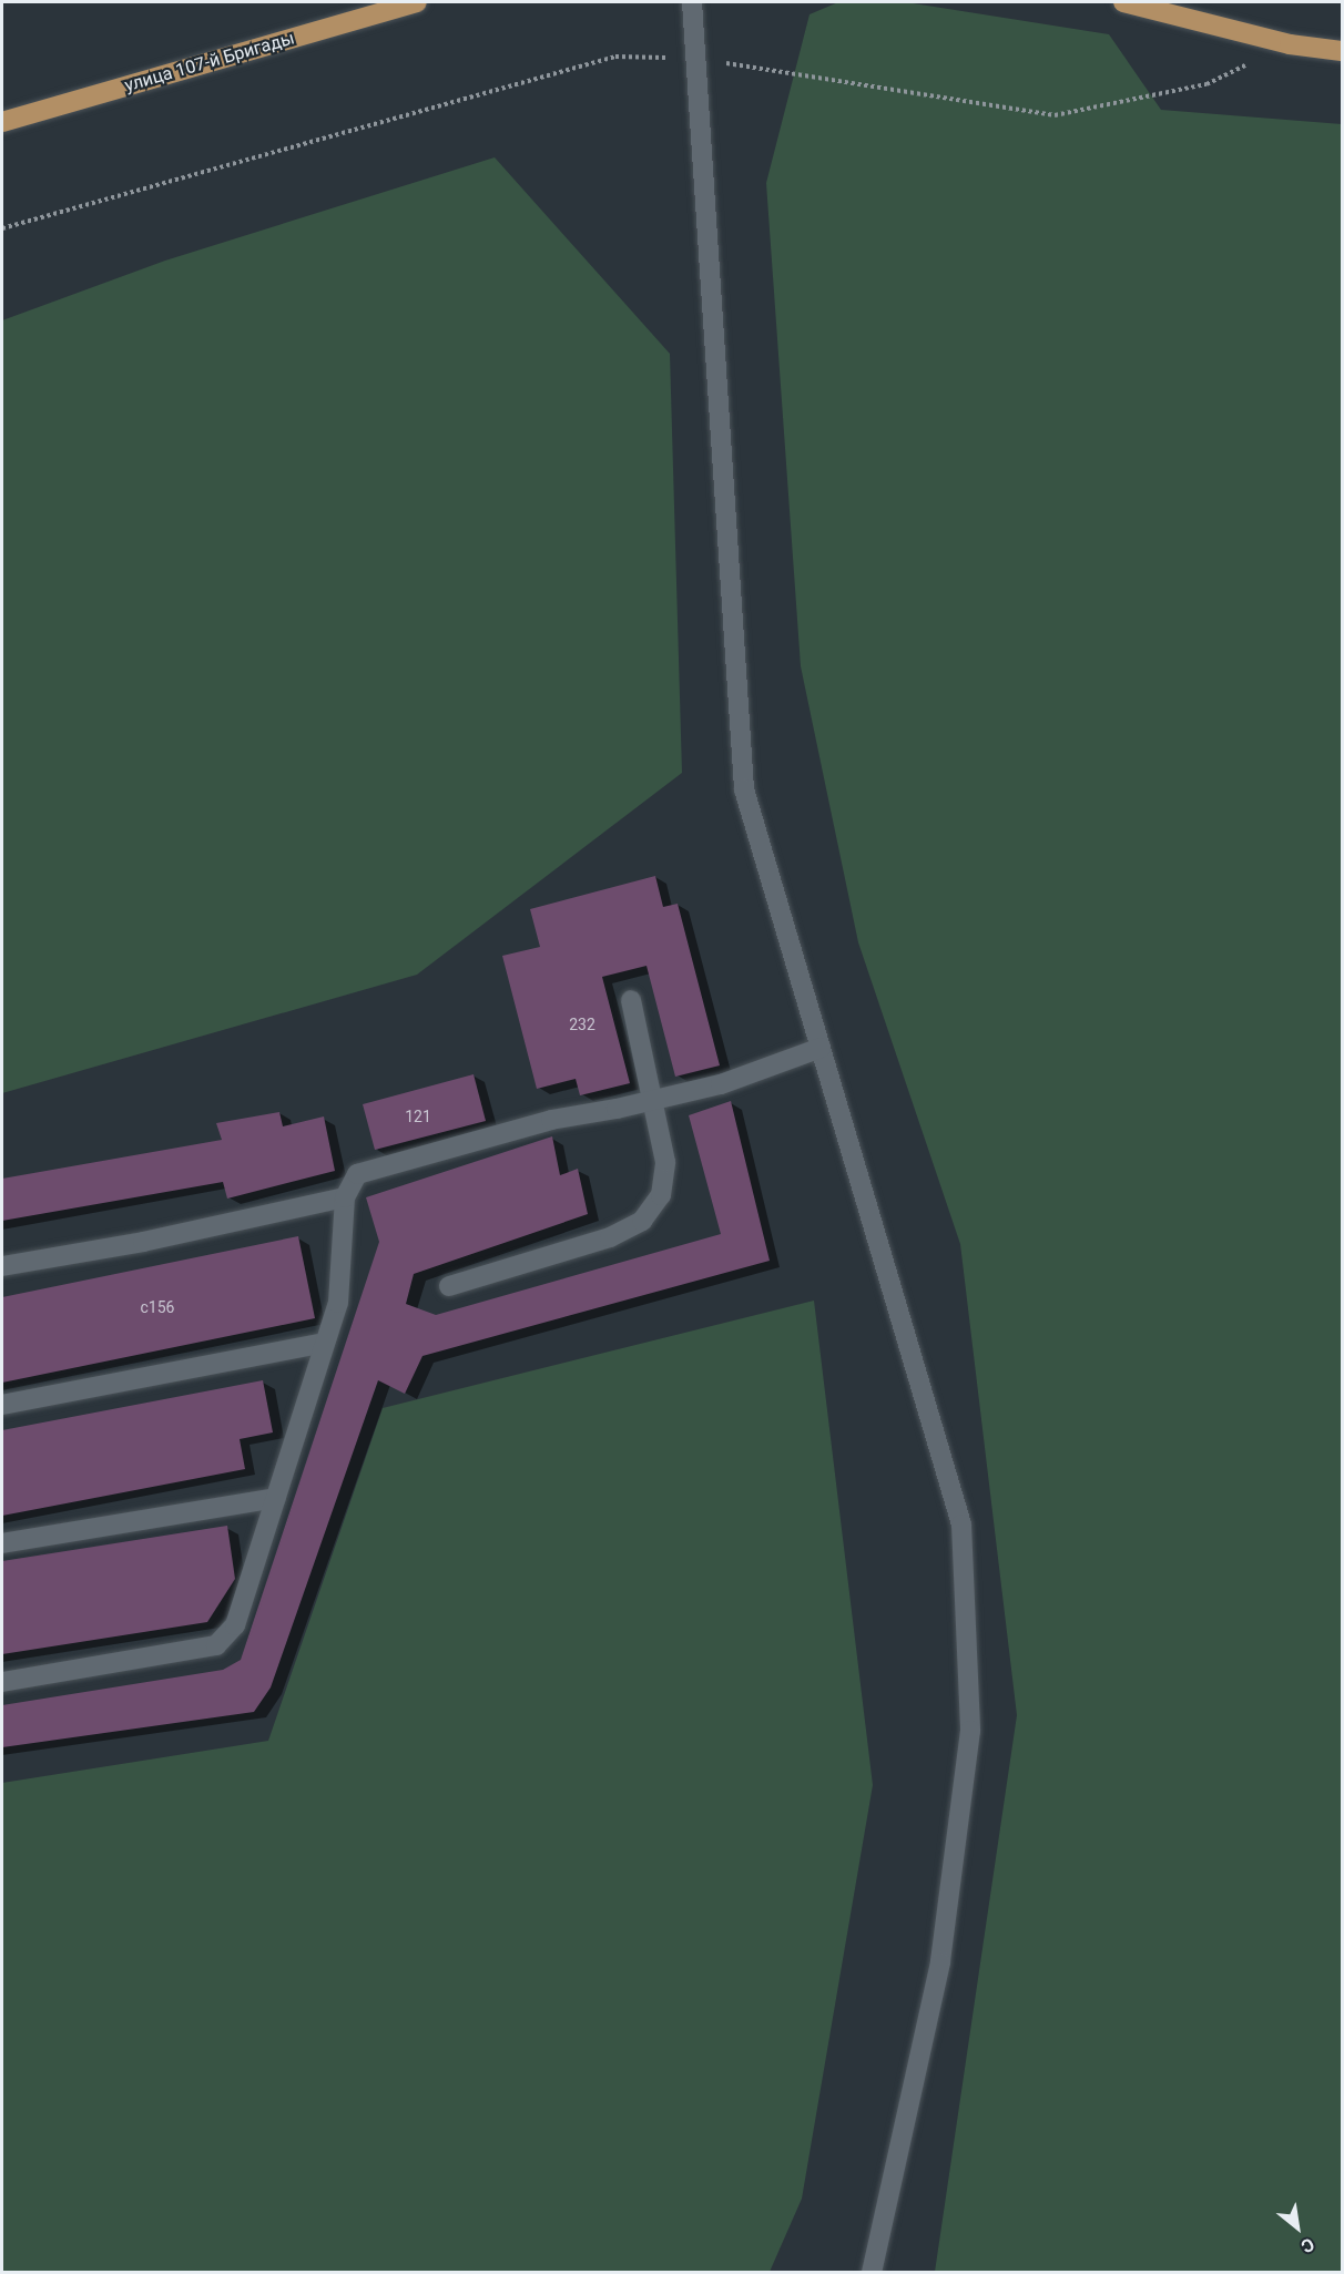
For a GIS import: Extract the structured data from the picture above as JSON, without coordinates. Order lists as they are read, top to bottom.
{
  "streets": {
    "main road": ["улица 107-й Бригады"]
  },
  "house_numbers": ["232", "121", "с156"],
  "north": "bottom right"
}
